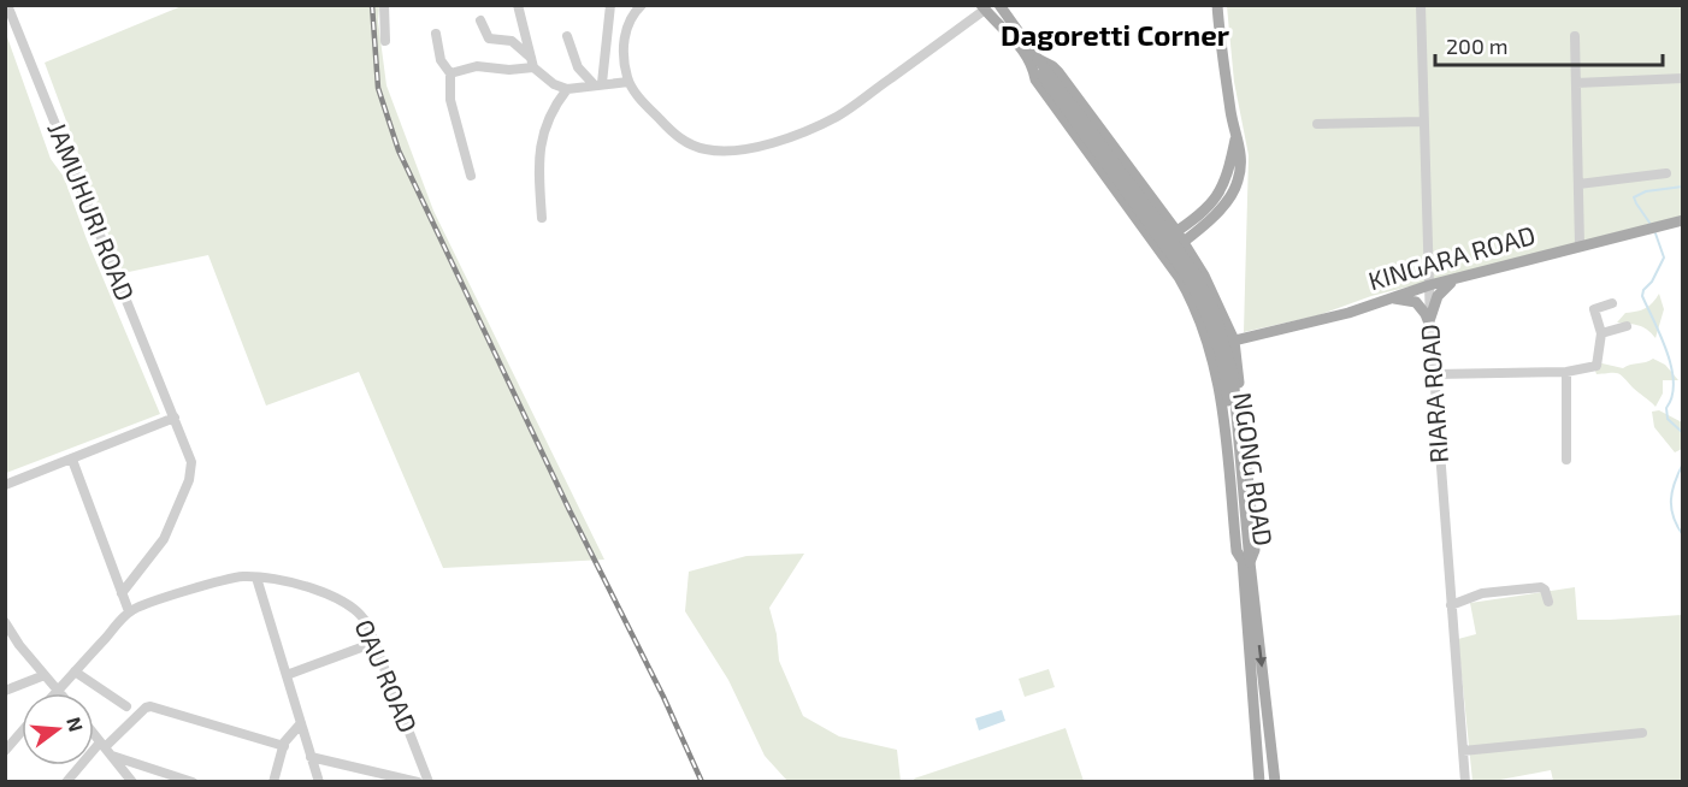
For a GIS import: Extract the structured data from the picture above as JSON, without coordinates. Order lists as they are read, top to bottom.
{
  "streets": {
    "main road": ["KINGARA ROAD", "NGONG ROAD"],
    "street": ["JAMUHURI ROAD", "RIARA ROAD", "OAU ROAD"]
  },
  "crossings": [
    ["KINGARA ROAD", "RIARA ROAD"],
    ["KINGARA ROAD", "NGONG ROAD"]
  ],
  "districts": ["Dagoretti Corner"],
  "scale_bar": "200 m",
  "north": "right"
}
